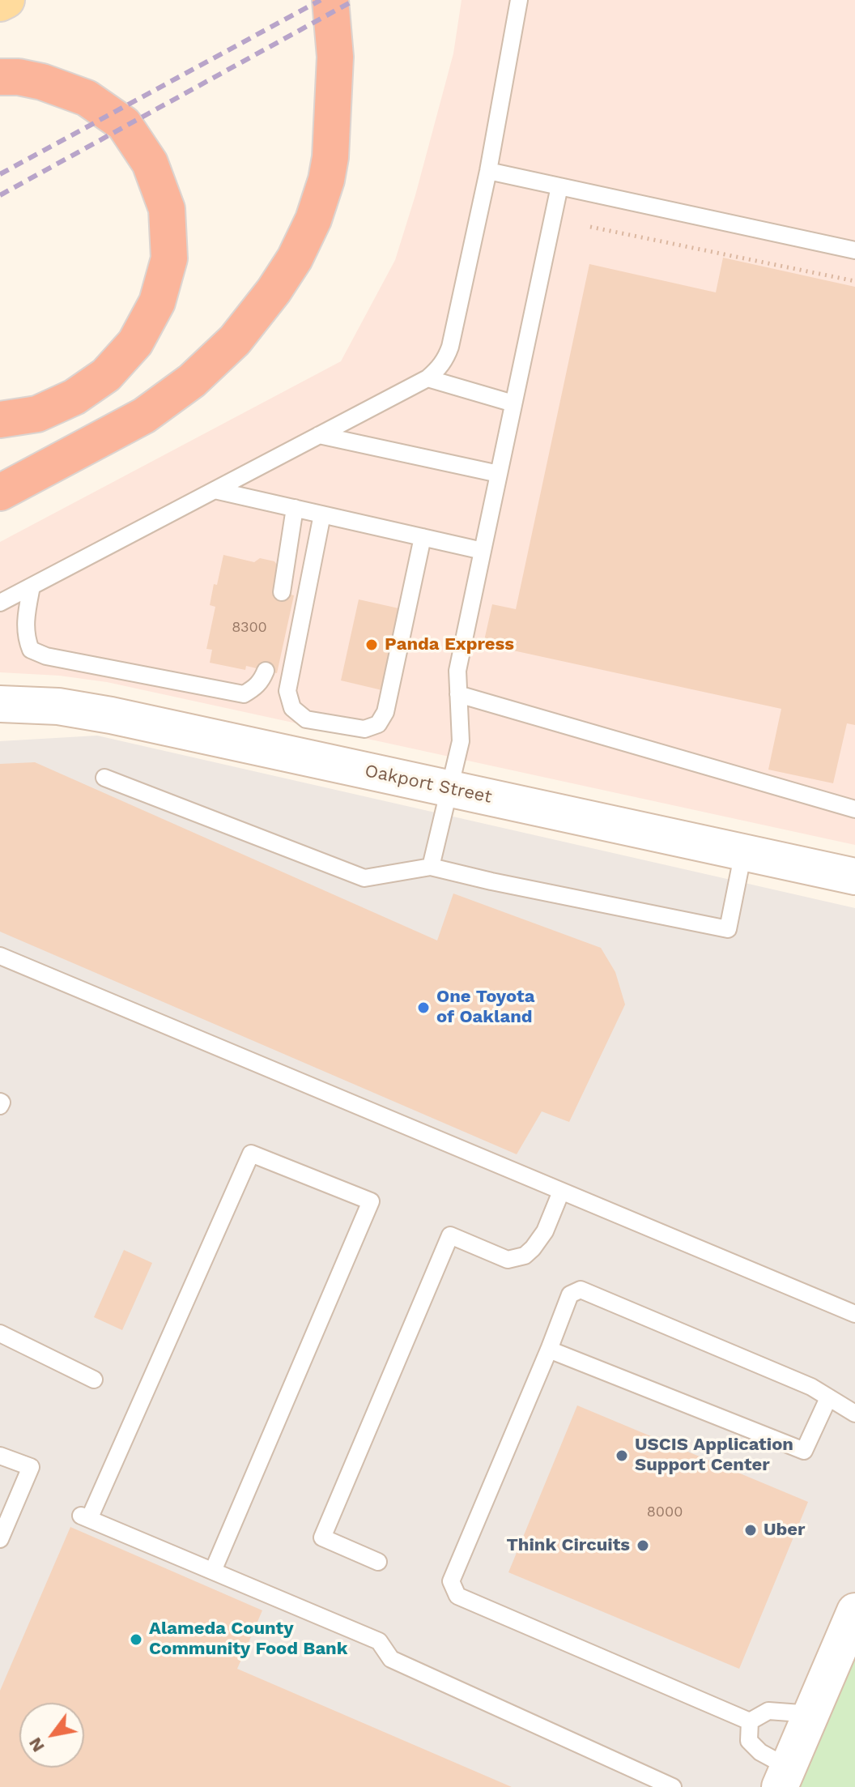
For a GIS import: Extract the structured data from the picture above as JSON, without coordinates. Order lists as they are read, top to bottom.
{
  "streets": {
    "main road": ["Oakport Street"]
  },
  "places": [
    "Panda Express",
    "One Toyota of Oakland",
    "USCIS Application Support Center",
    "Uber",
    "Think Circuits",
    "Alameda County Community Food Bank"
  ],
  "house_numbers": ["8300", "8000"],
  "north": "bottom left"
}
